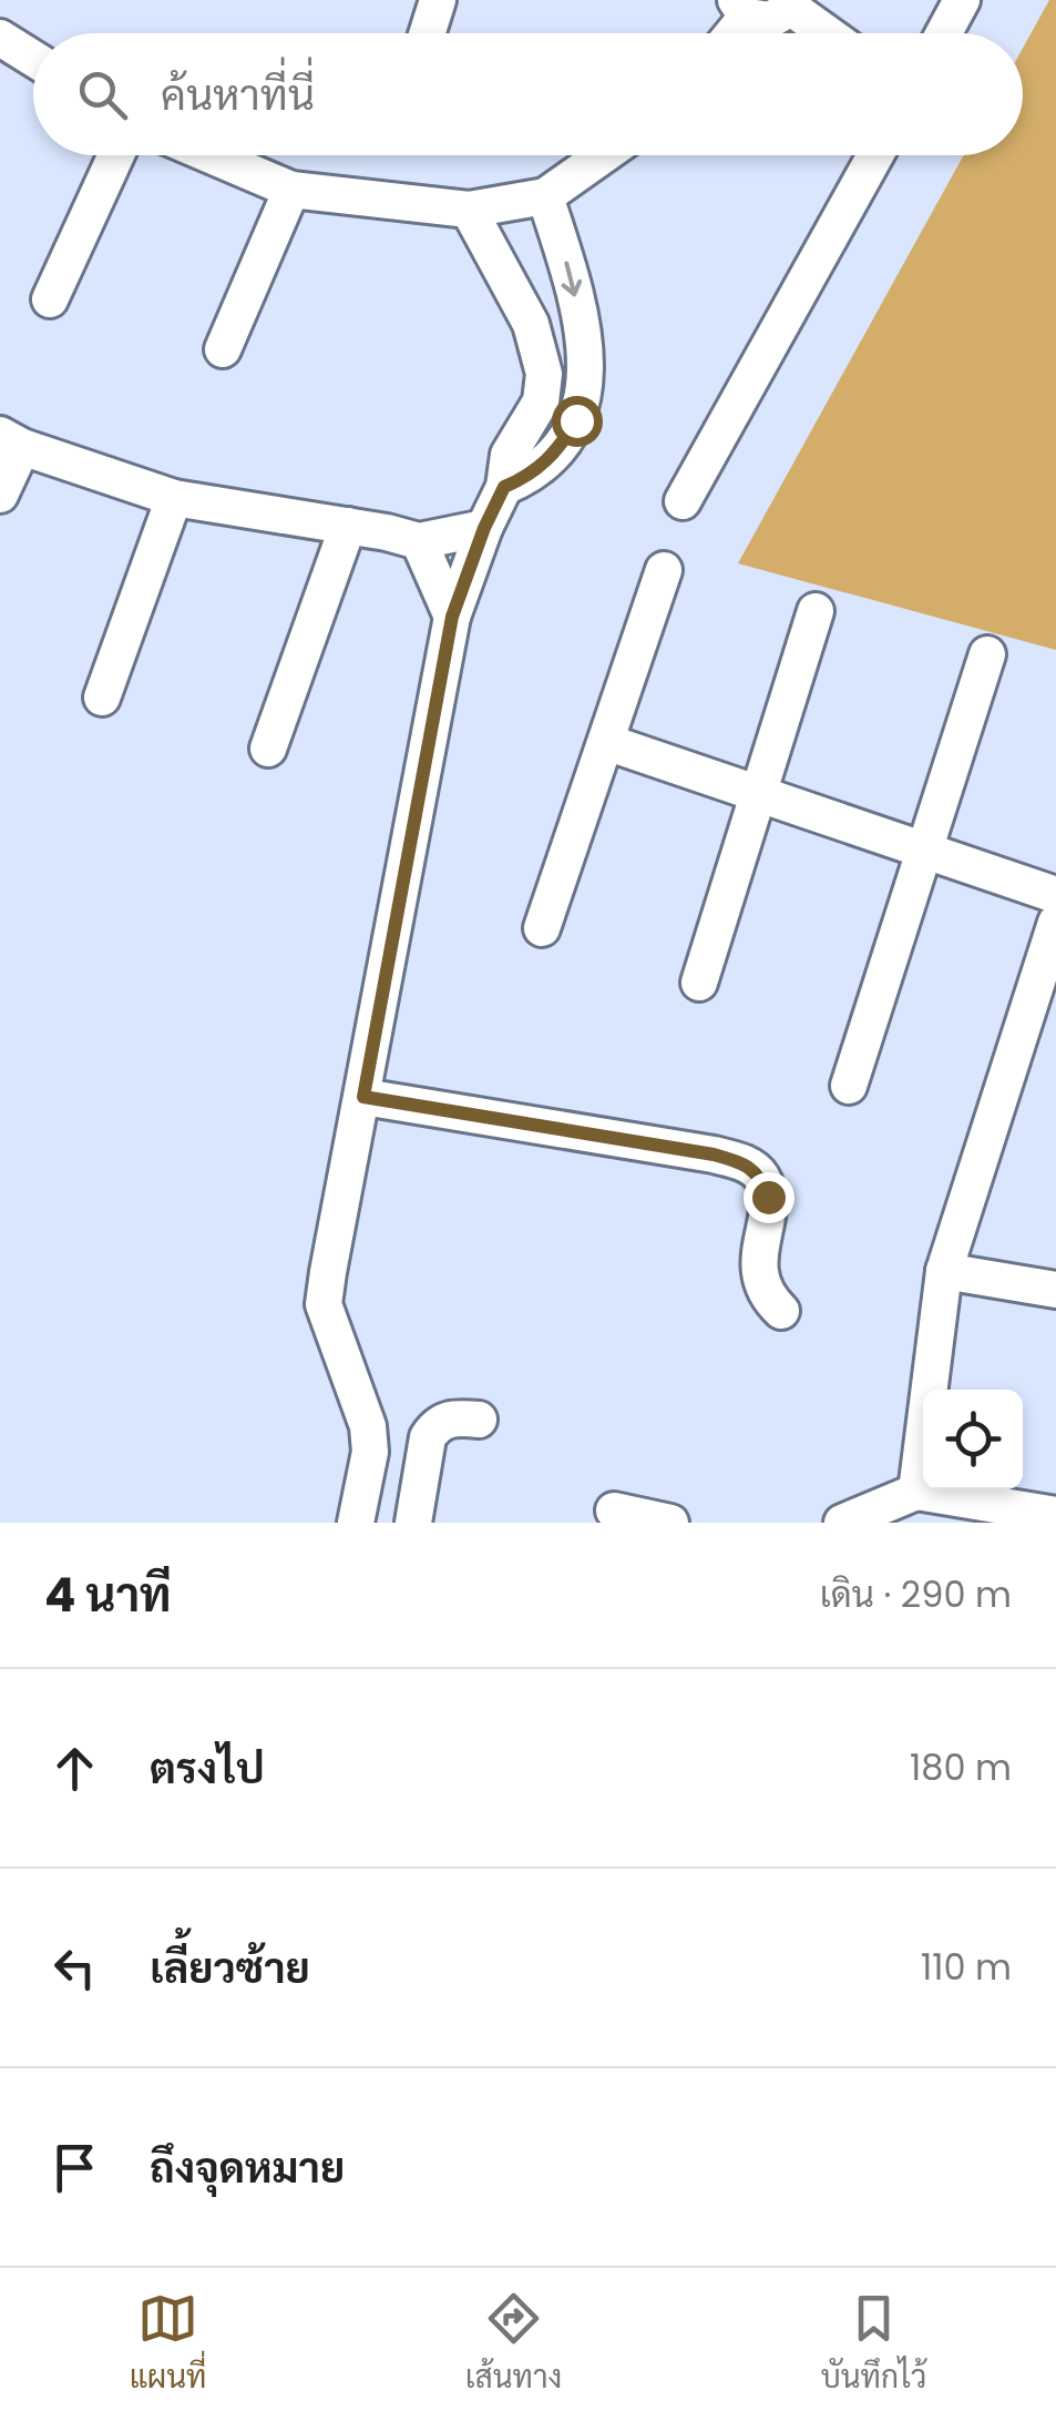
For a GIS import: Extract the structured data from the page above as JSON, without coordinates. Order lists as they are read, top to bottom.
{
  "page": {
    "search": "ค้นหาที่นี่",
    "heading": ["4 นาที", "เดิน · 290 m"],
    "list": [
      ["ตรงไป", "180 m"],
      ["เลี้ยวซ้าย", "110 m"],
      "ถึงจุดหมาย"
    ],
    "nav": ["แผนที่", "เส้นทาง", "บันทึกไว้"]
  }
}
